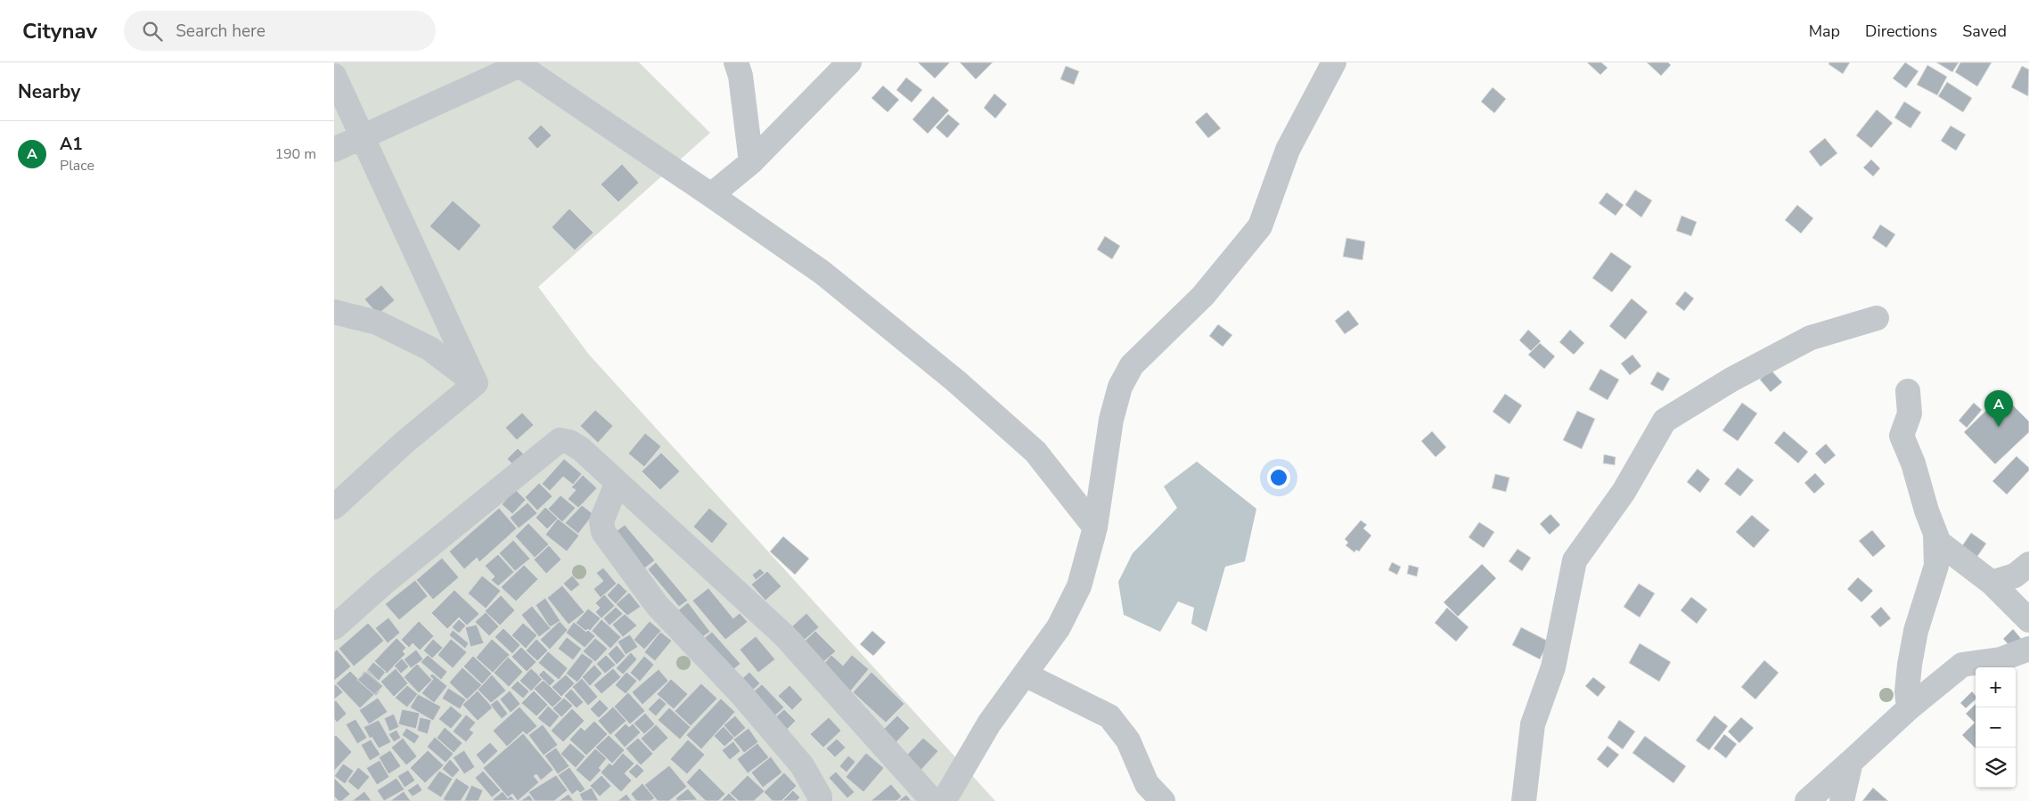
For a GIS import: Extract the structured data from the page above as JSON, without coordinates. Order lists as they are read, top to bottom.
{
  "page": {
    "header": "Citynav",
    "search": "Search here",
    "nav": ["Map", "Directions", "Saved"],
    "heading": "Nearby",
    "list": [
      {
        "mark": "A",
        "name": "A1",
        "note": "Place",
        "value": "190 m"
      }
    ],
    "pins": "A",
    "map_buttons": ["+", "−"]
  }
}
